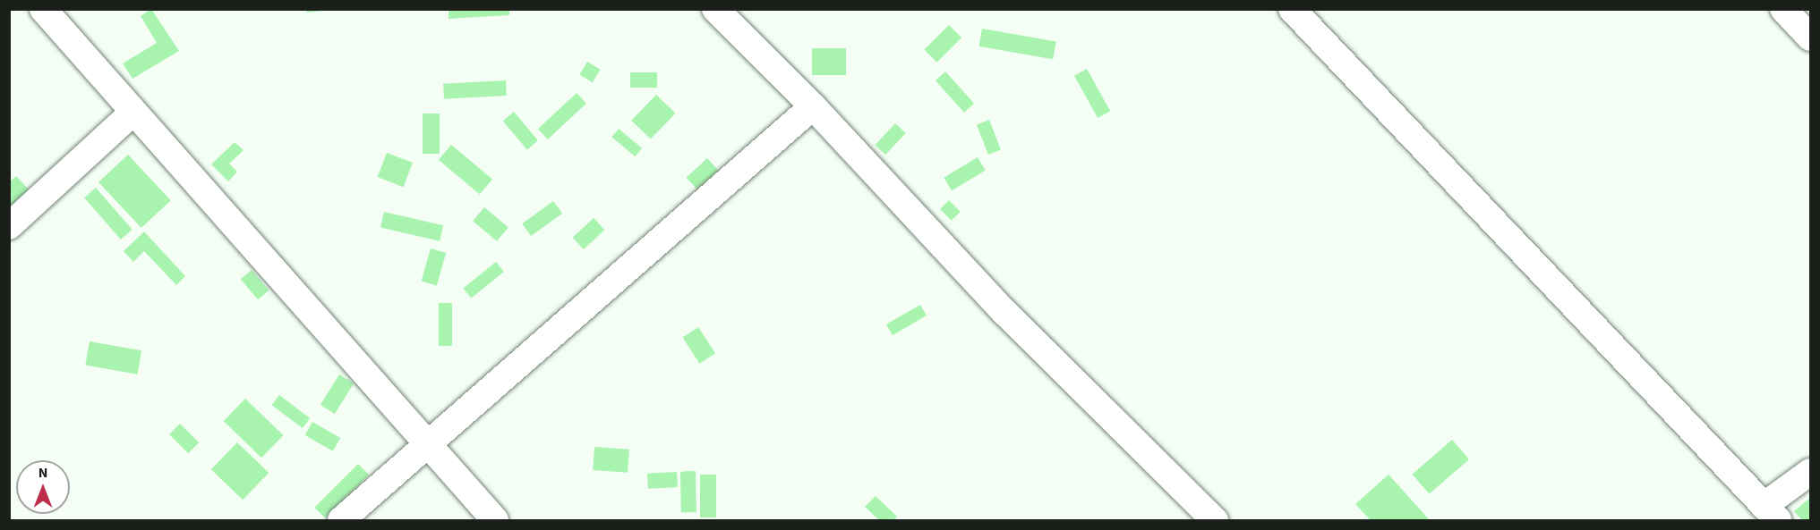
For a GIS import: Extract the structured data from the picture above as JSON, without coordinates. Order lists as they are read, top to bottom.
{
  "north": "top"
}
